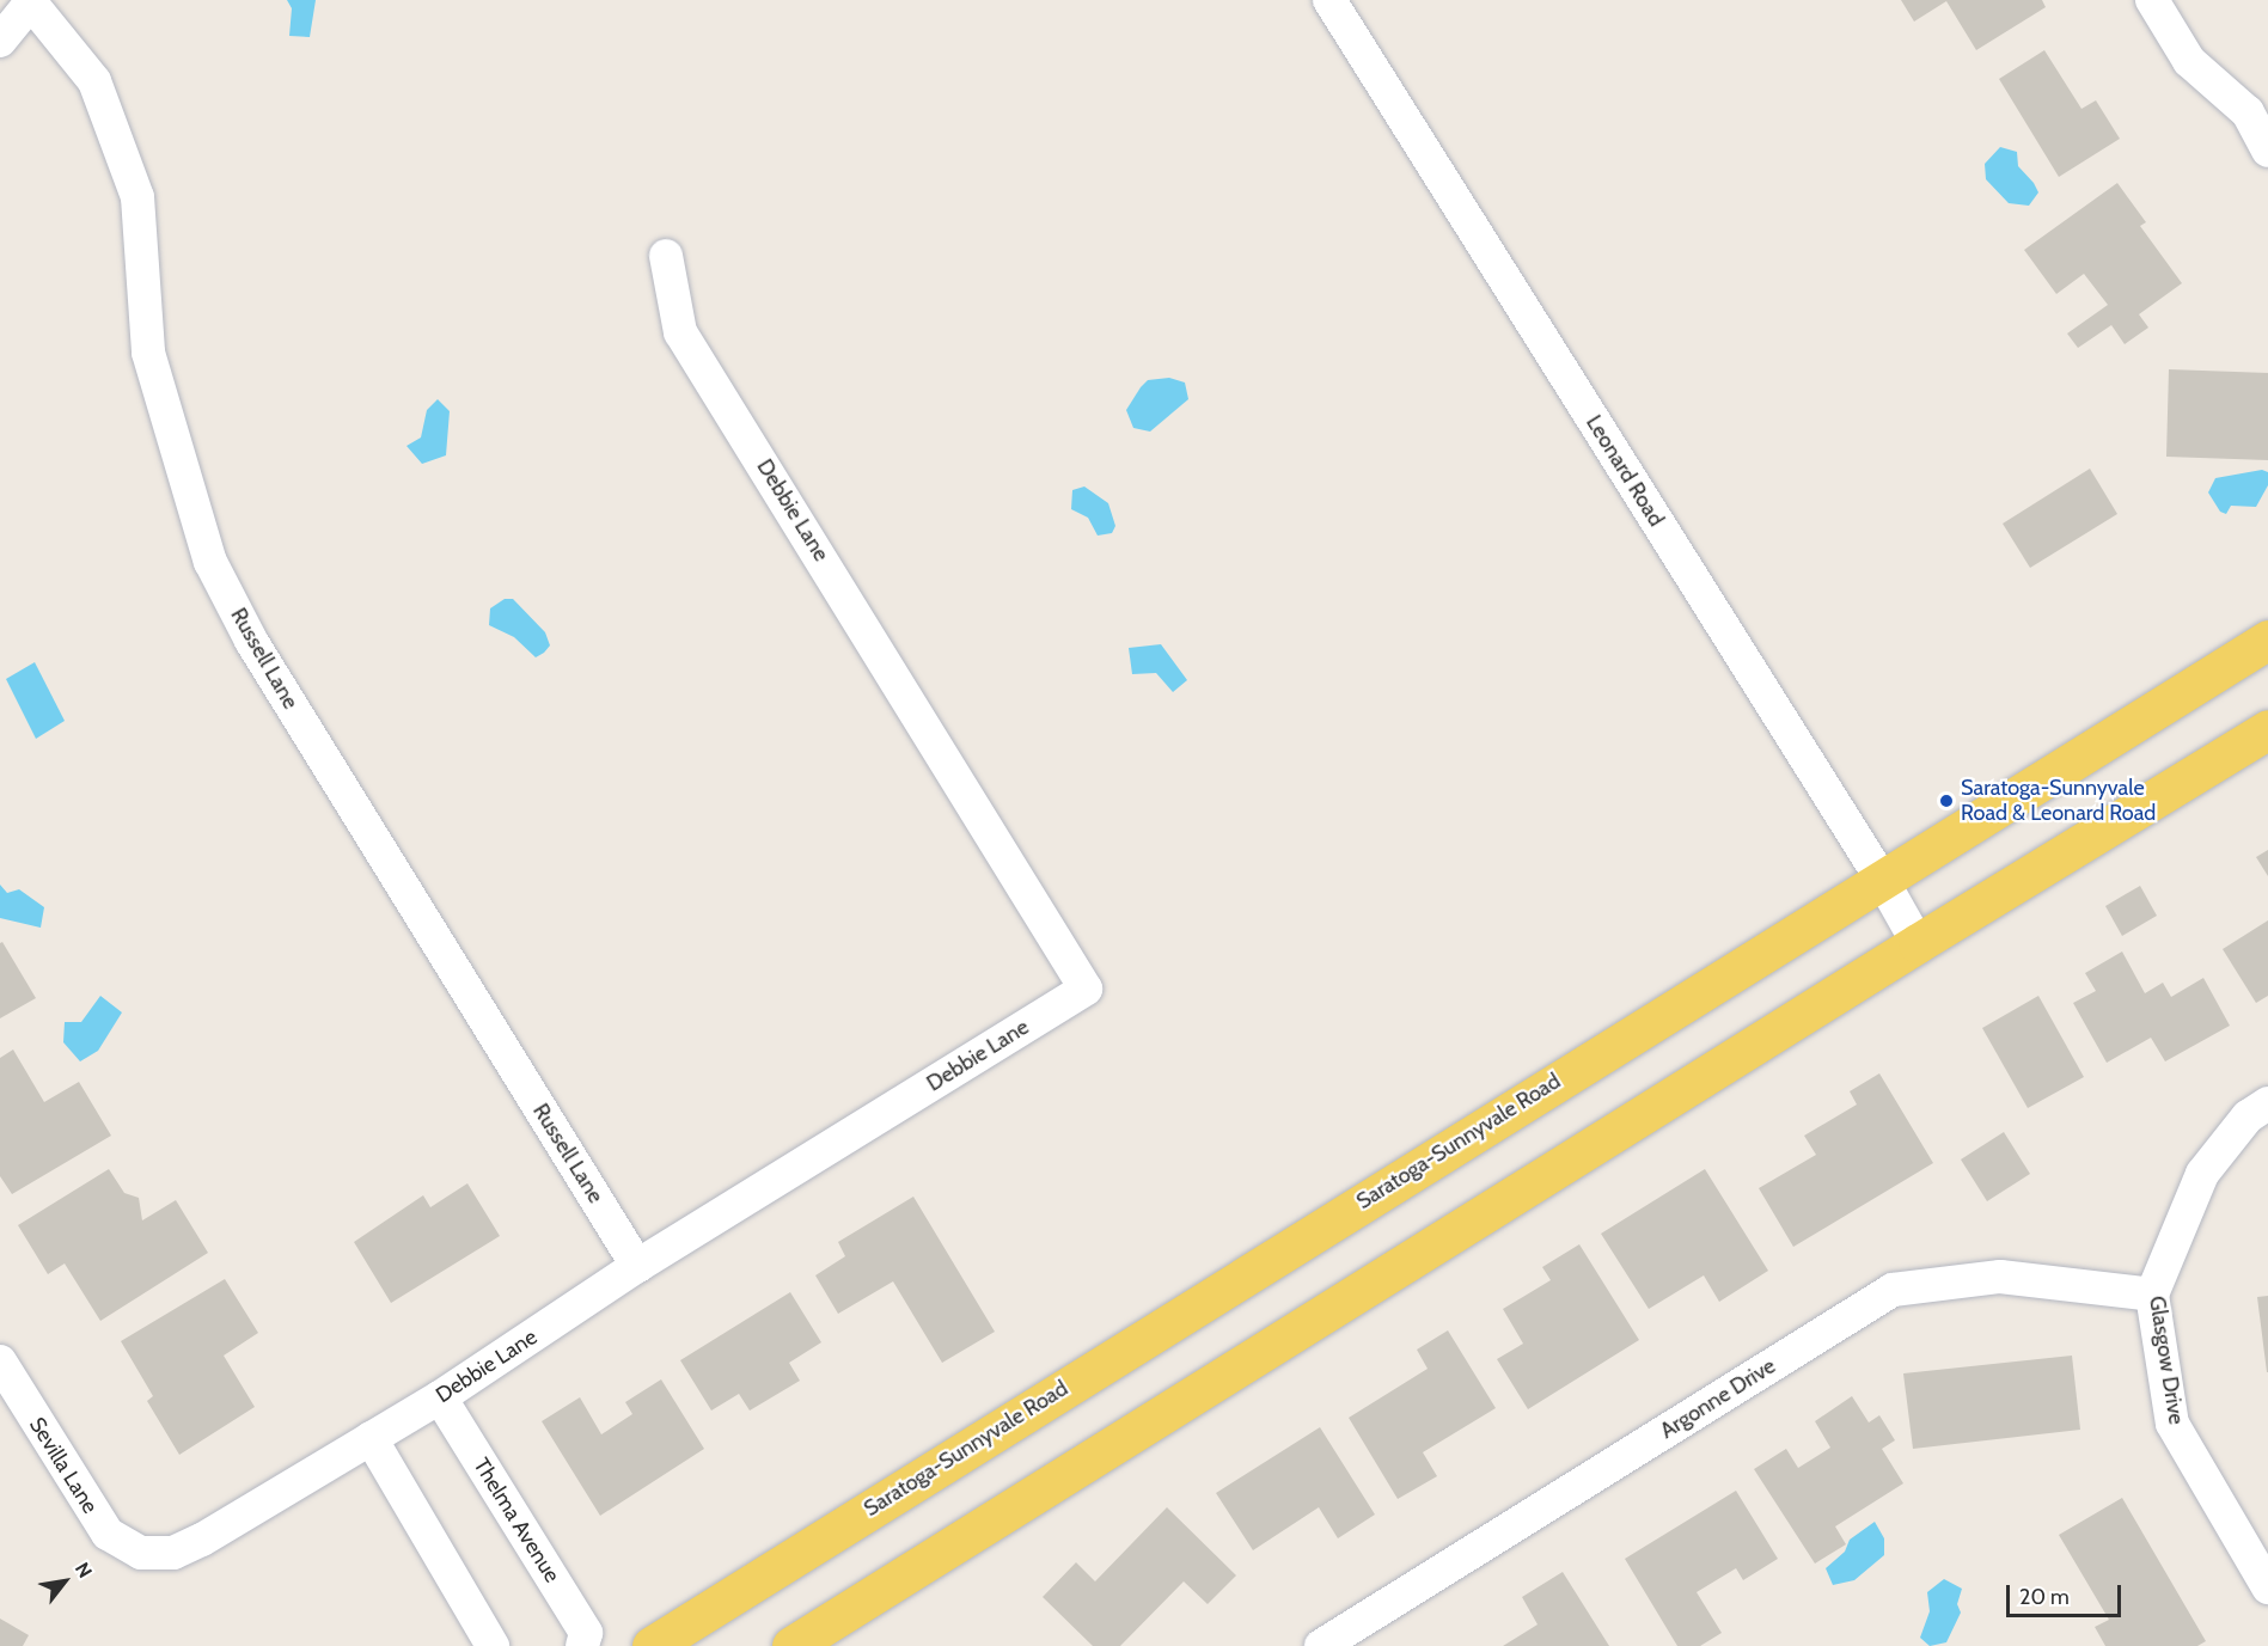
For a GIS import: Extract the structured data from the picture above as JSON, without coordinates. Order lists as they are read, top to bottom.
{
  "streets": {
    "main road": ["Saratoga-Sunnyvale Road"],
    "street": [
      "Leonard Road",
      "Debbie Lane",
      "Russell Lane",
      "Glasgow Drive",
      "Argonne Drive",
      "Sevilla Lane",
      "Thelma Avenue"
    ]
  },
  "crossings": [
    ["Leonard Road", "Saratoga-Sunnyvale Road"],
    ["Debbie Lane", "Russell Lane"],
    ["Debbie Lane", "Sevilla Lane"],
    ["Debbie Lane", "Thelma Avenue"],
    ["Glasgow Drive", "Argonne Drive"]
  ],
  "places": ["Saratoga-Sunnyvale Road & Leonard Road"],
  "scale_bar": "20 m",
  "north": "top right"
}
